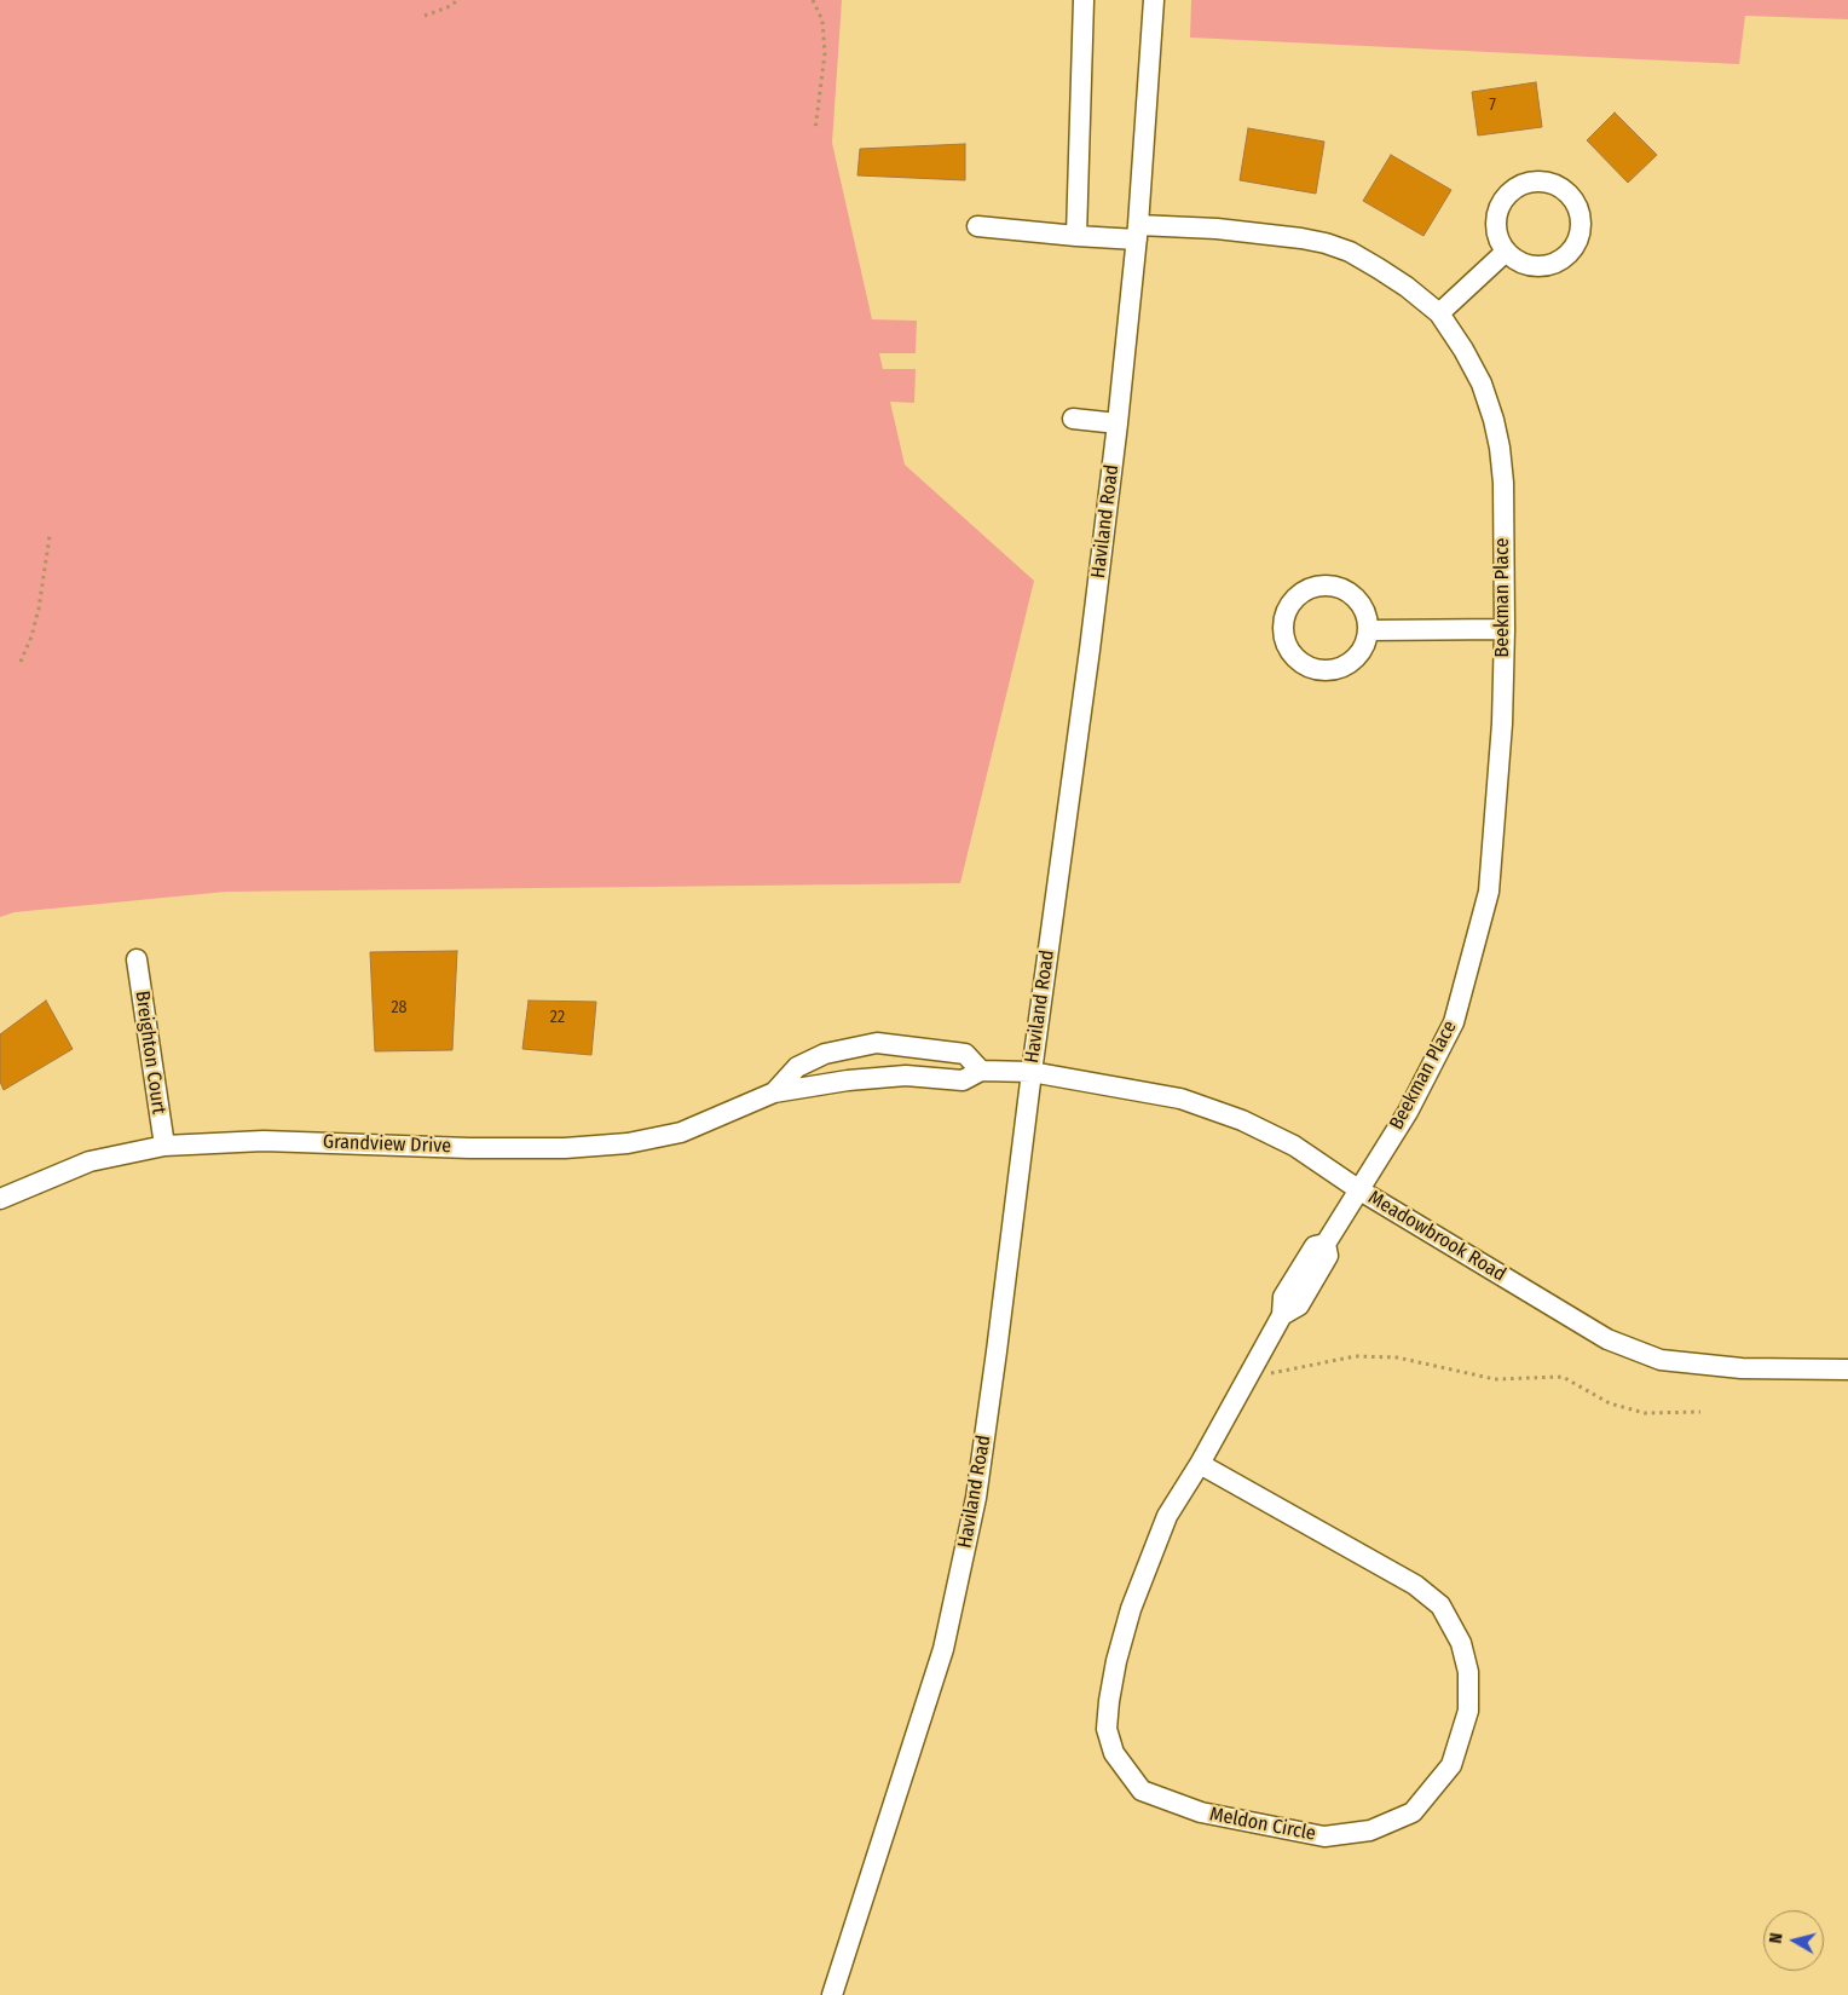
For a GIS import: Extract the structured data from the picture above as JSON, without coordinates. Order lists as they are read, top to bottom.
{
  "streets": {
    "street": [
      "Haviland Road",
      "Beekman Place",
      "Breighton Court",
      "Grandview Drive",
      "Meadowbrook Road",
      "Meldon Circle"
    ]
  },
  "crossings": [
    ["Haviland Road", "Beekman Place"],
    ["Haviland Road", "Meadowbrook Road"],
    ["Beekman Place", "Meadowbrook Road"],
    ["Beekman Place", "Meldon Circle"],
    ["Breighton Court", "Grandview Drive"],
    ["Grandview Drive", "Meadowbrook Road"],
    ["Meadowbrook Road", "Meldon Circle"]
  ],
  "house_numbers": ["7", "28", "22"],
  "north": "left"
}
